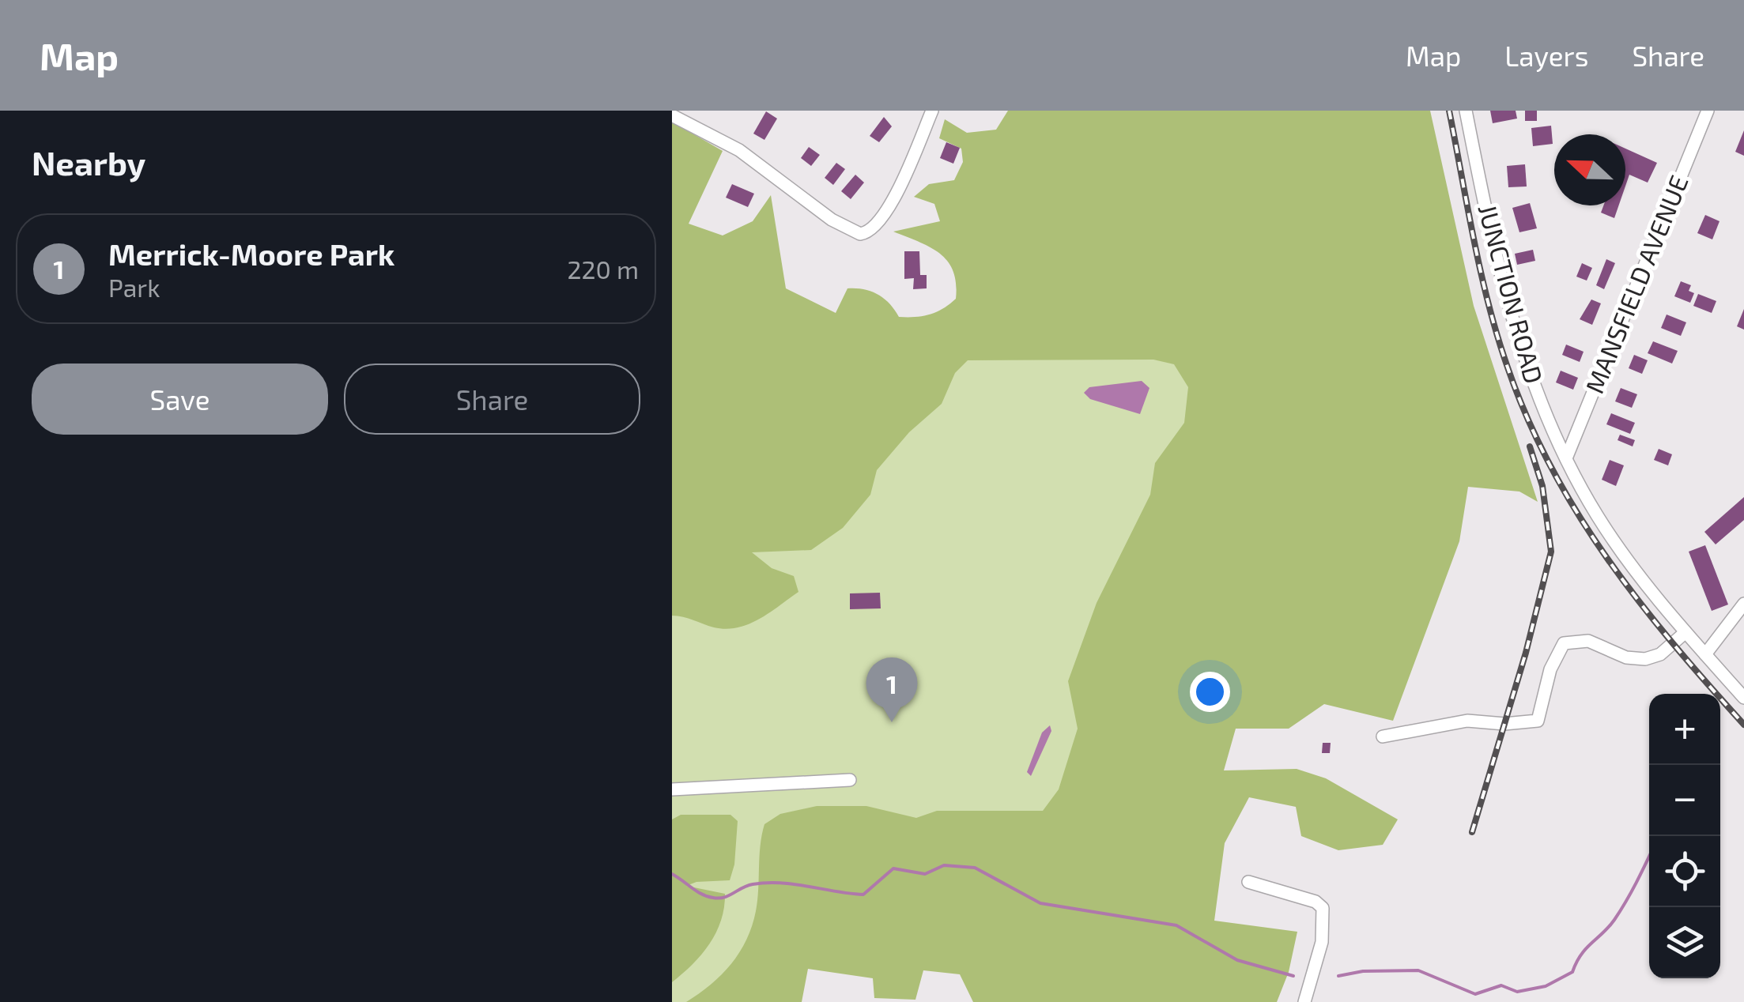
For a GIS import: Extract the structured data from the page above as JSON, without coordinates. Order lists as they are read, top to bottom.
{
  "streets": {
    "street": ["MANSFIELD AVENUE", "JUNCTION ROAD"]
  },
  "crossings": [
    ["MANSFIELD AVENUE", "JUNCTION ROAD"]
  ],
  "north": "left",
  "page": {
    "header": "Map",
    "nav": ["Map", "Layers", "Share"],
    "heading": "Nearby",
    "list": [
      {
        "mark": "1",
        "name": "Merrick-Moore Park",
        "note": "Park",
        "value": "220 m"
      }
    ],
    "buttons": ["Save", "Share"],
    "pins": "1",
    "map_buttons": ["+", "−"]
  }
}
